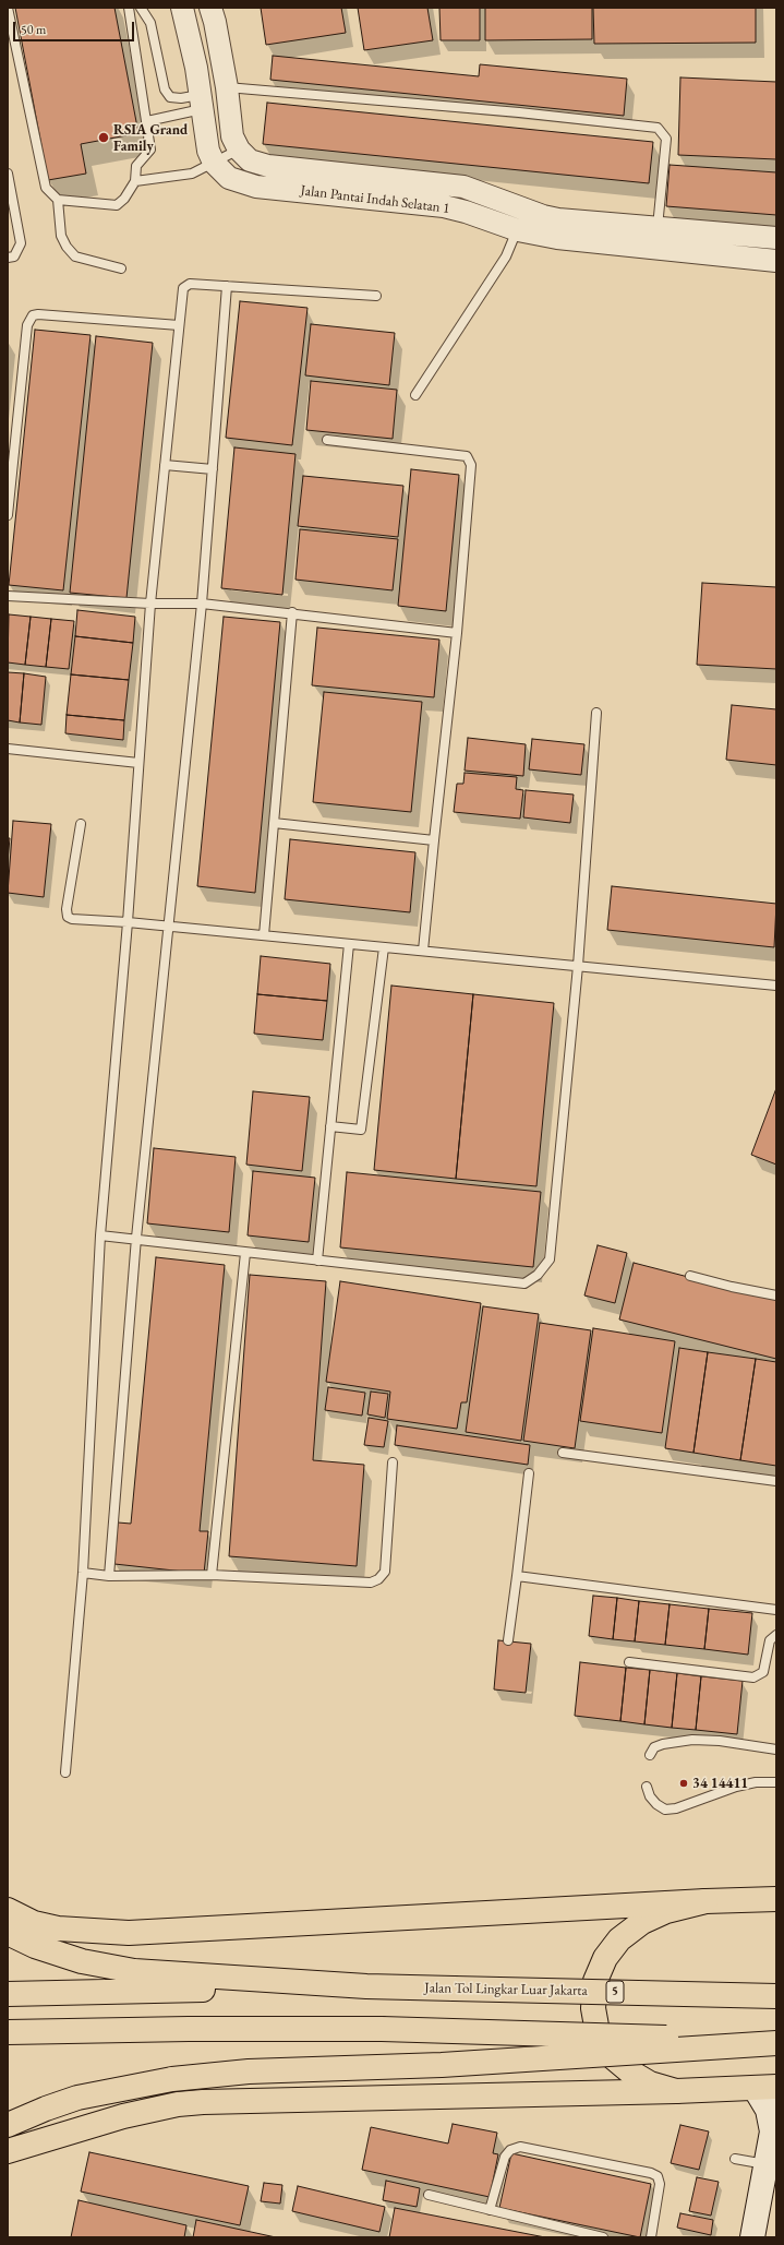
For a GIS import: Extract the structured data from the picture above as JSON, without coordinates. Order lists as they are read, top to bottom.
{
  "streets": {
    "main road": ["Jalan Tol Lingkar Luar Jakarta", "5"],
    "street": ["Jalan Pantai Indah Selatan 1"]
  },
  "places": ["RSIA Grand Family", "34 14411"],
  "scale_bar": "50 m"
}
